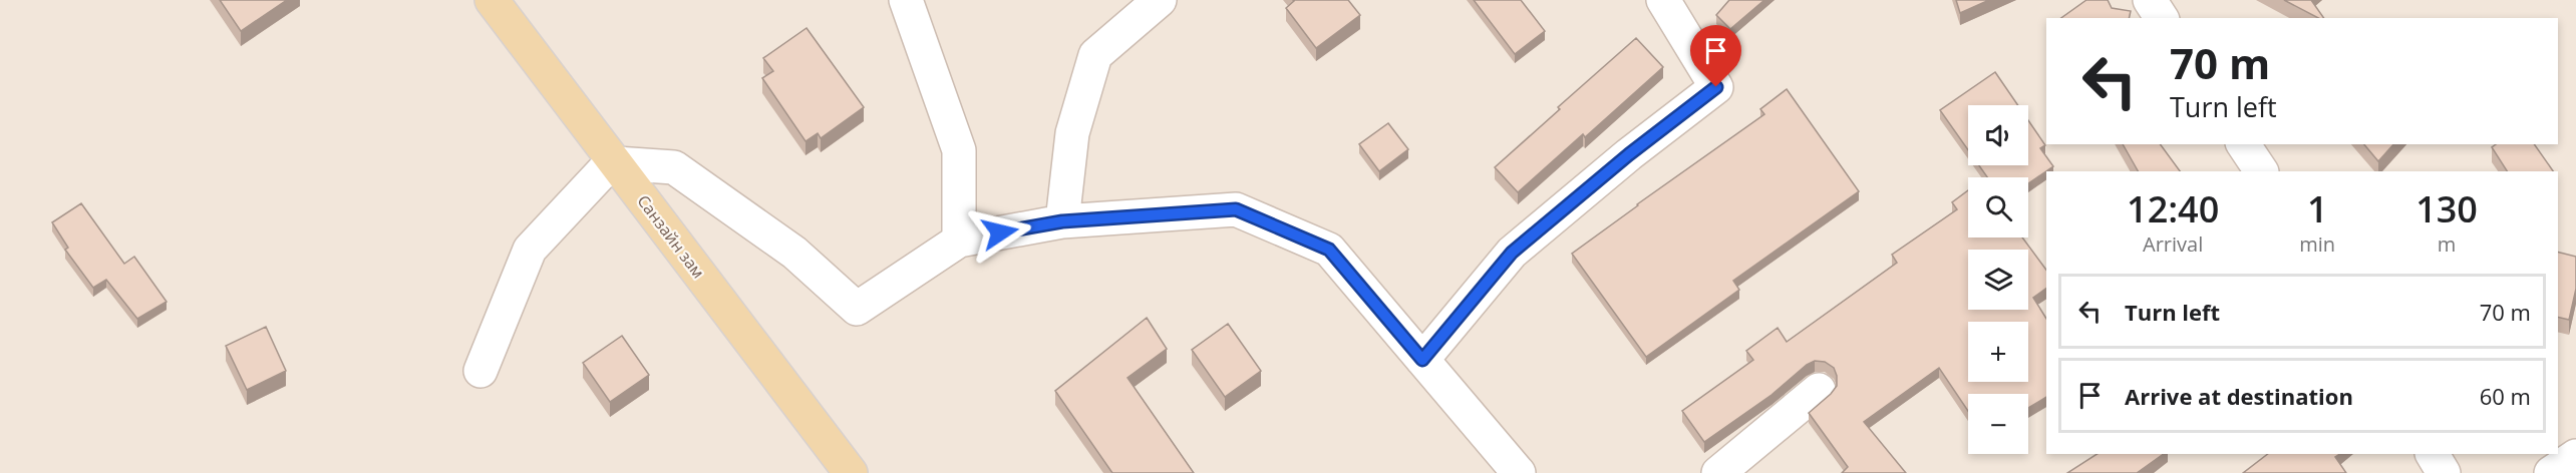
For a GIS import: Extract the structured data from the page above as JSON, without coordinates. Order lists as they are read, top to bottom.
{
  "streets": {
    "main road": ["Санзайн зам"]
  },
  "page": {
    "turn": ["70 m", "Turn left"],
    "map_buttons": ["+", "−"],
    "eta": [
      "12:40",
      "Arrival",
      "1",
      "min",
      "130",
      "m"
    ],
    "list": [
      {
        "name": "Turn left",
        "value": "70 m"
      },
      {
        "name": "Arrive at destination",
        "value": "60 m"
      }
    ]
  }
}
